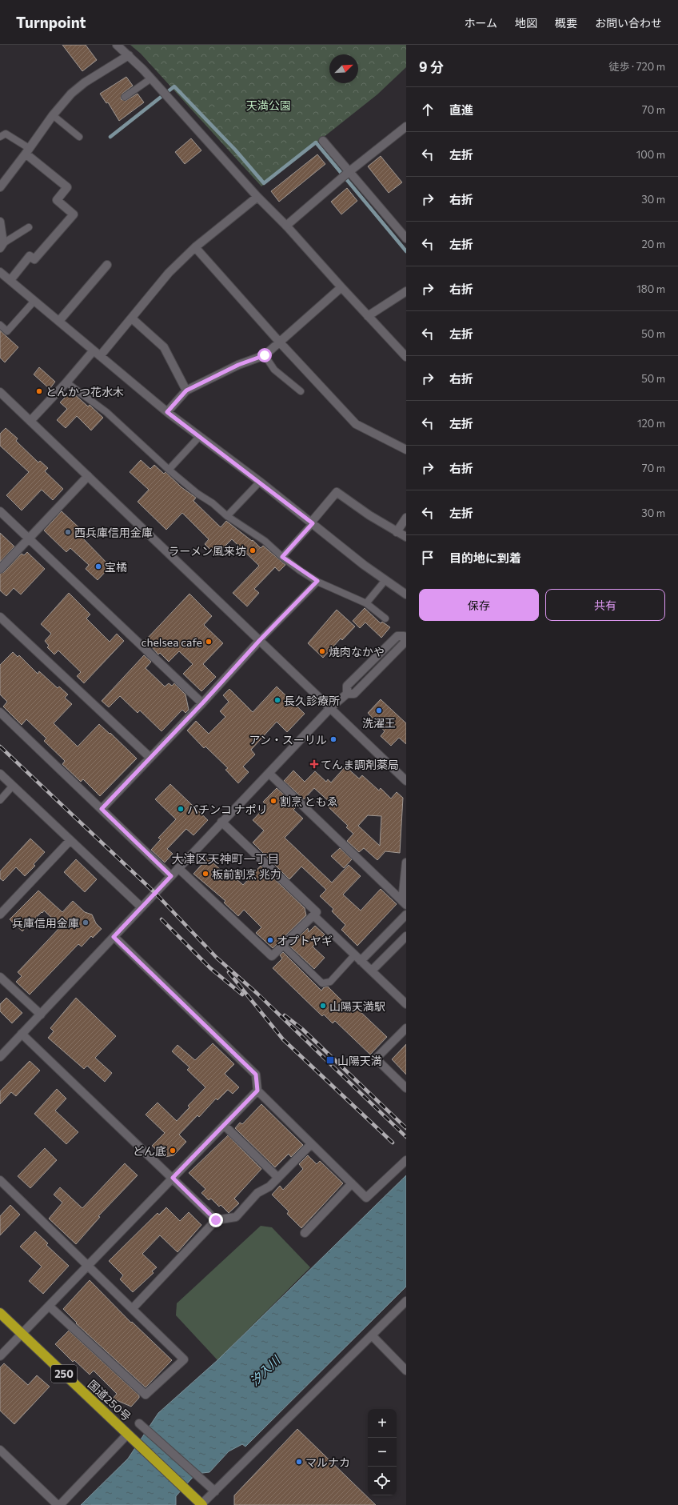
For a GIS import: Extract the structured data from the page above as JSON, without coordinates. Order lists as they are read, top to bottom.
{
  "streets": {
    "highway": ["250", "国道250号"]
  },
  "districts": ["大津区天神町一丁目"],
  "water": ["汐入川"],
  "parks": ["天満公園"],
  "places": {
    "other": [
      "とんかつ花水木",
      "西兵庫信用金庫",
      "ラーメン風来坊",
      "宝橘",
      "chelsea cafe",
      "焼肉なかや",
      "長久診療所",
      "洗濯王",
      "アン・スーリル",
      "割烹 ともゑ",
      "パチンコ ナポリ",
      "板前割烹 兆力",
      "兵庫信用金庫",
      "オプトヤギ",
      "山陽天満駅",
      "どん底",
      "マルナカ"
    ],
    "health": ["てんま調剤薬局"],
    "transit": ["山陽天満"]
  },
  "north": "top right",
  "page": {
    "header": "Turnpoint",
    "nav": [
      "ホーム",
      "地図",
      "概要",
      "お問い合わせ"
    ],
    "heading": ["9 分", "徒歩 · 720 m"],
    "list": [
      ["直進", "70 m"],
      ["左折", "100 m"],
      ["右折", "30 m"],
      ["左折", "20 m"],
      ["右折", "180 m"],
      ["左折", "50 m"],
      ["右折", "50 m"],
      ["左折", "120 m"],
      ["右折", "70 m"],
      ["左折", "30 m"],
      "目的地に到着"
    ],
    "buttons": ["保存", "共有"],
    "map_buttons": ["+", "−"]
  }
}
